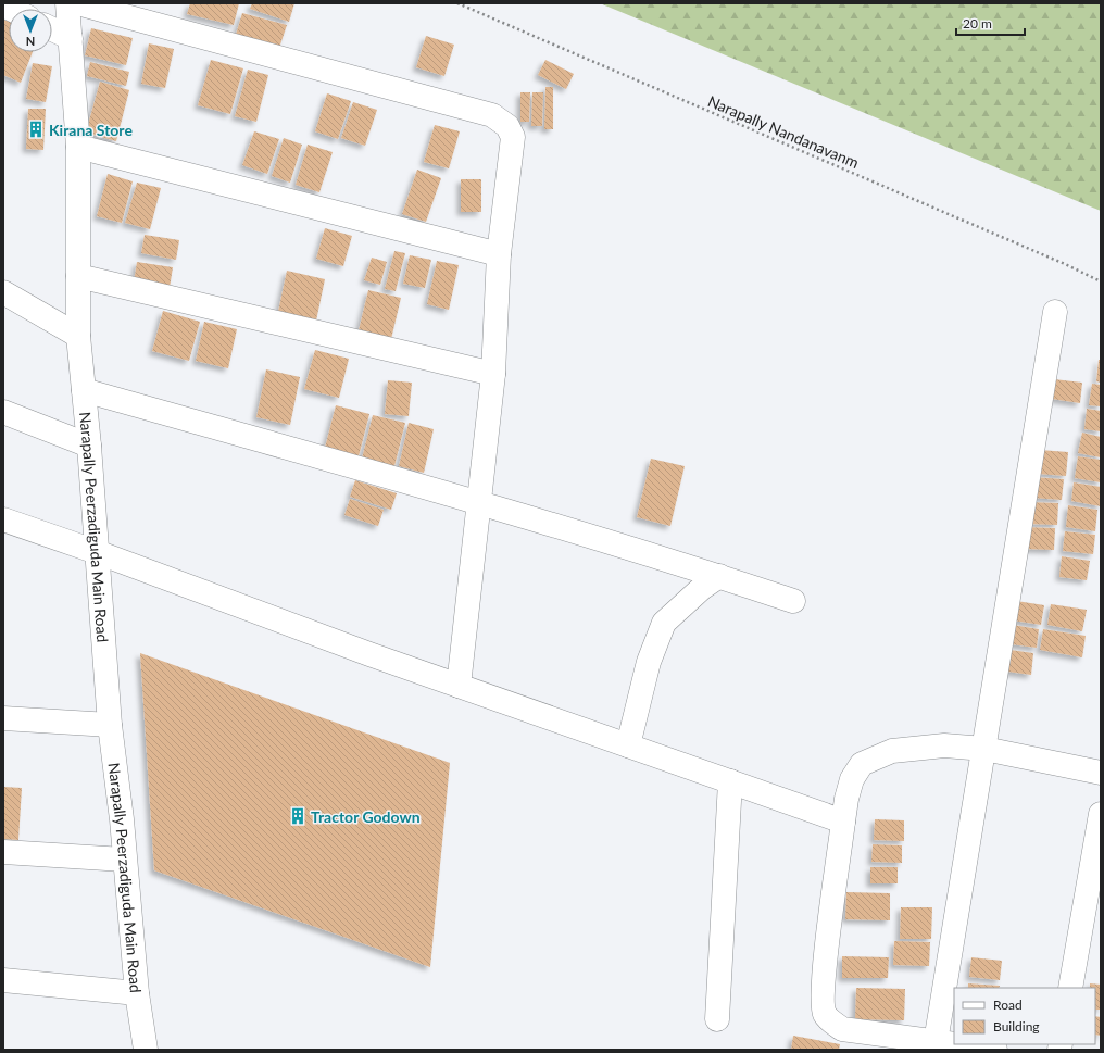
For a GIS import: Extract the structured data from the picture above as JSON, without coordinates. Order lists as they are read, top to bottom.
{
  "streets": {
    "street": ["Narapally Peerzadiguda Main Road"],
    "path": ["Narapally Nandanavanm"]
  },
  "places": {
    "building": ["Kirana Store", "Tractor Godown"]
  },
  "legend": ["Road", "Building"],
  "scale_bar": "20 m",
  "north": "bottom"
}
